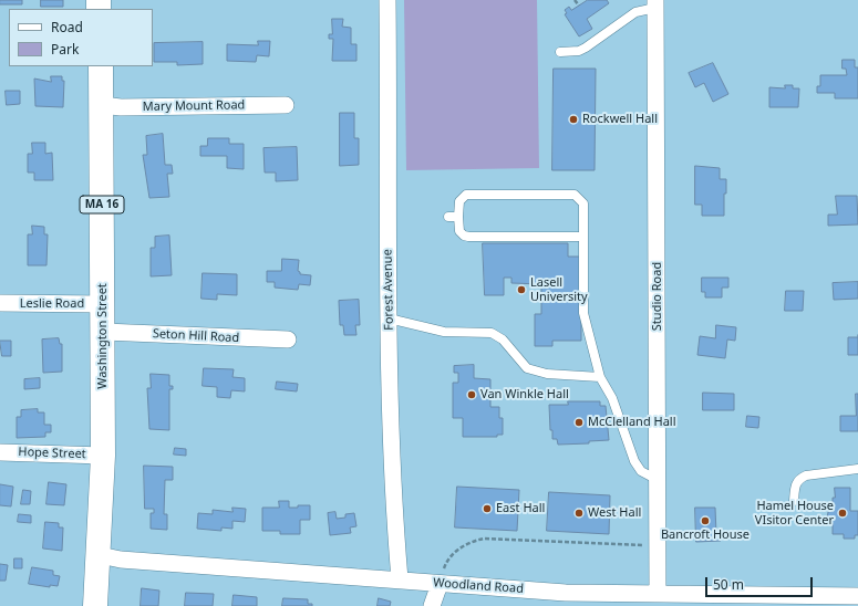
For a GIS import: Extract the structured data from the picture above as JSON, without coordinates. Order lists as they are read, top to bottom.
{
  "streets": {
    "main road": ["MA 16", "Washington Street"],
    "street": [
      "Mary Mount Road",
      "Forest Avenue",
      "Studio Road",
      "Leslie Road",
      "Seton Hill Road",
      "Hope Street",
      "Woodland Road"
    ]
  },
  "crossings": [
    ["Mary Mount Road", "Washington Street"],
    ["Forest Avenue", "Woodland Road"],
    ["Studio Road", "Woodland Road"],
    ["Leslie Road", "Washington Street"],
    ["Washington Street", "Seton Hill Road"],
    ["Washington Street", "Hope Street"],
    ["Washington Street", "Woodland Road"]
  ],
  "places": [
    "Rockwell Hall",
    "Lasell University",
    "Van Winkle Hall",
    "McClelland Hall",
    "East Hall",
    "West Hall",
    "Hamel House VIsitor Center",
    "Bancroft House"
  ],
  "legend": ["Road", "Park"],
  "scale_bar": "50 m"
}
